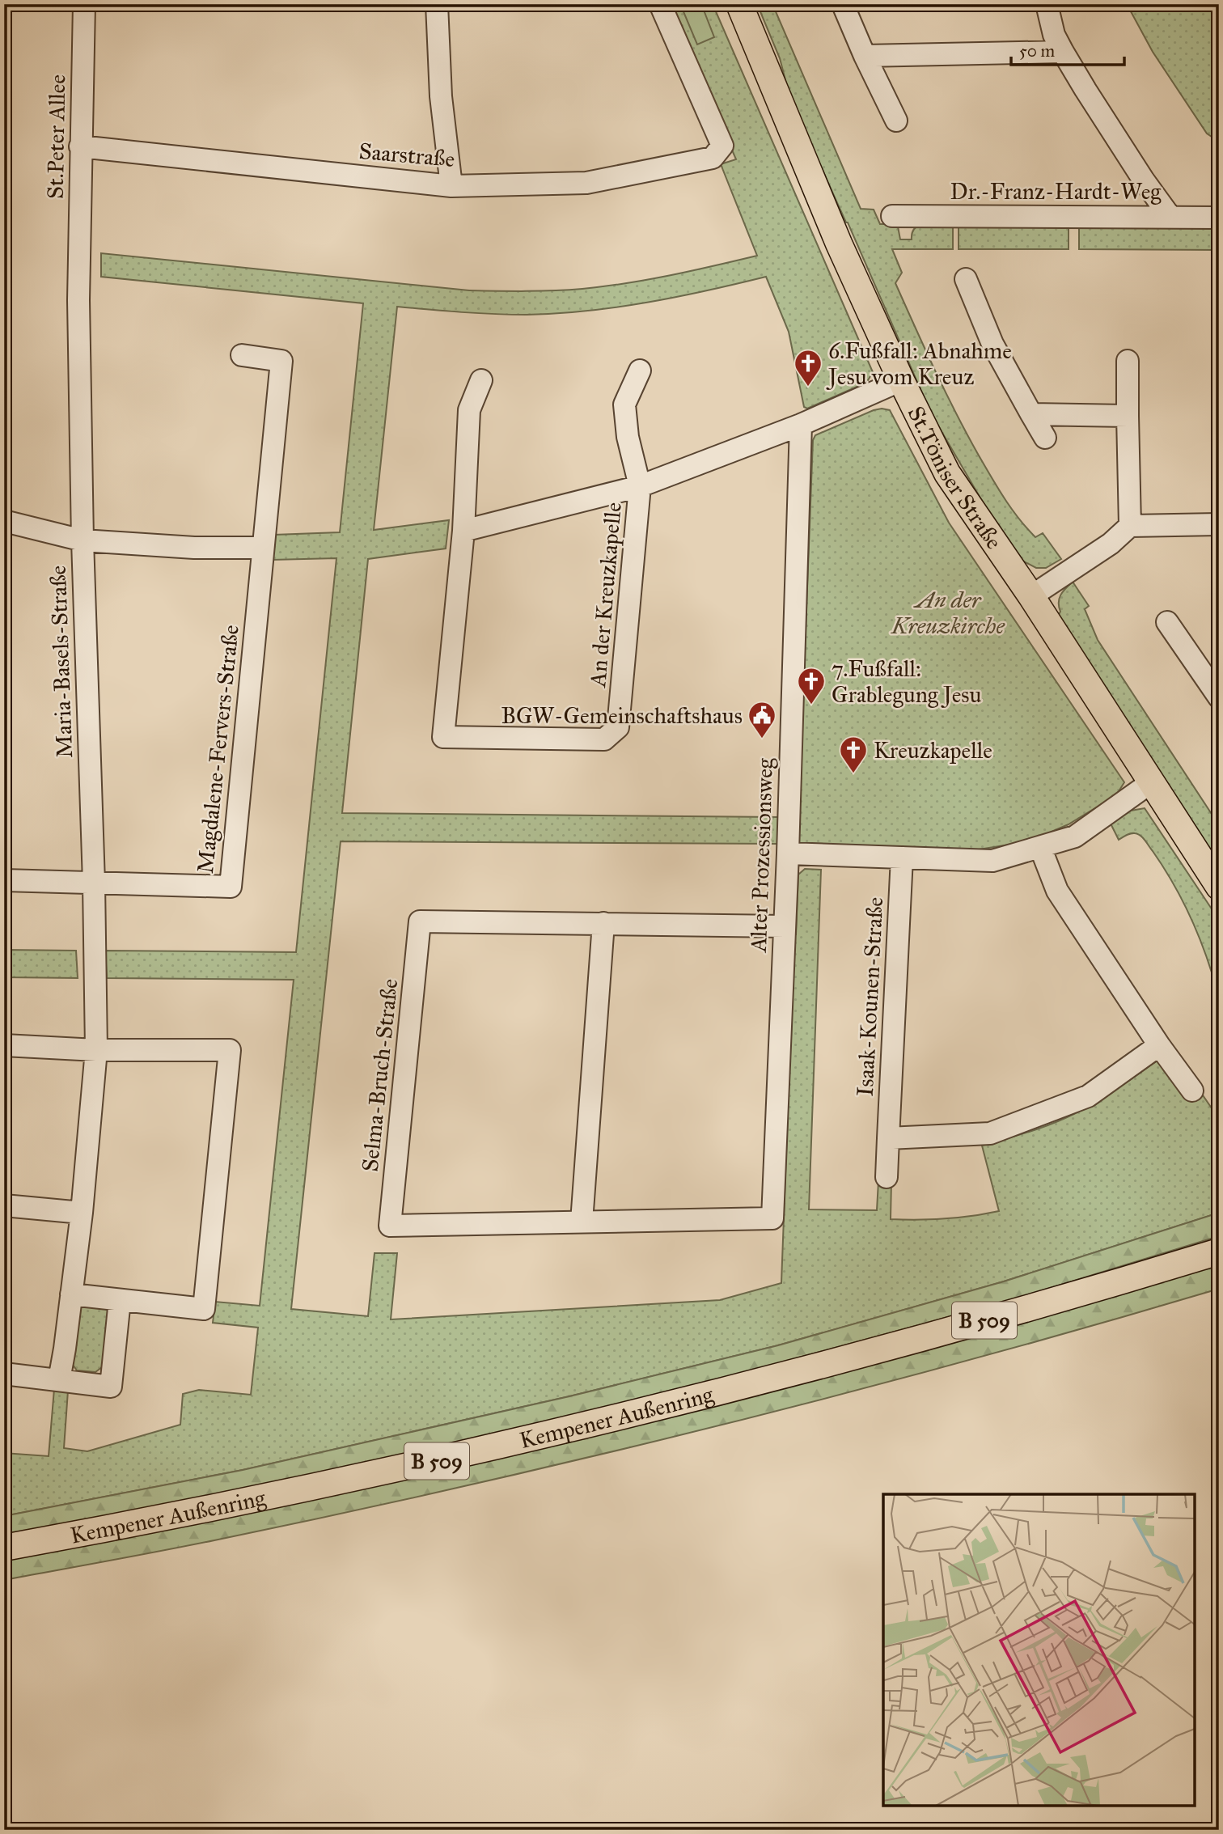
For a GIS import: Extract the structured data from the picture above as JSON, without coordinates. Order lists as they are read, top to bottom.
{
  "streets": {
    "main road": ["St.Töniser Straße", "B 509", "Kempener Außenring"],
    "street": [
      "St.Peter Allee",
      "Saarstraße",
      "Dr.-Franz-Hardt-Weg",
      "An der Kreuzkapelle",
      "Maria-Basels-Straße",
      "Magdalene-Fervers-Straße",
      "Alter Prozessionsweg",
      "Isaak-Kounen-Straße",
      "Selma-Bruch-Straße"
    ]
  },
  "crossings": [
    ["St.Peter Allee", "Saarstraße"],
    ["St.Peter Allee", "Maria-Basels-Straße"],
    ["St.Töniser Straße", "An der Kreuzkapelle"],
    ["An der Kreuzkapelle", "Alter Prozessionsweg"],
    ["Maria-Basels-Straße", "Magdalene-Fervers-Straße"],
    ["Alter Prozessionsweg", "Selma-Bruch-Straße"]
  ],
  "parks": ["An der Kreuzkirche"],
  "places": {
    "church": ["6.Fußfall: Abnahme Jesu vom Kreuz", "7.Fußfall: Grablegung Jesu", "Kreuzkapelle"],
    "public building": ["BGW-Gemeinschaftshaus"]
  },
  "scale_bar": "50 m"
}
